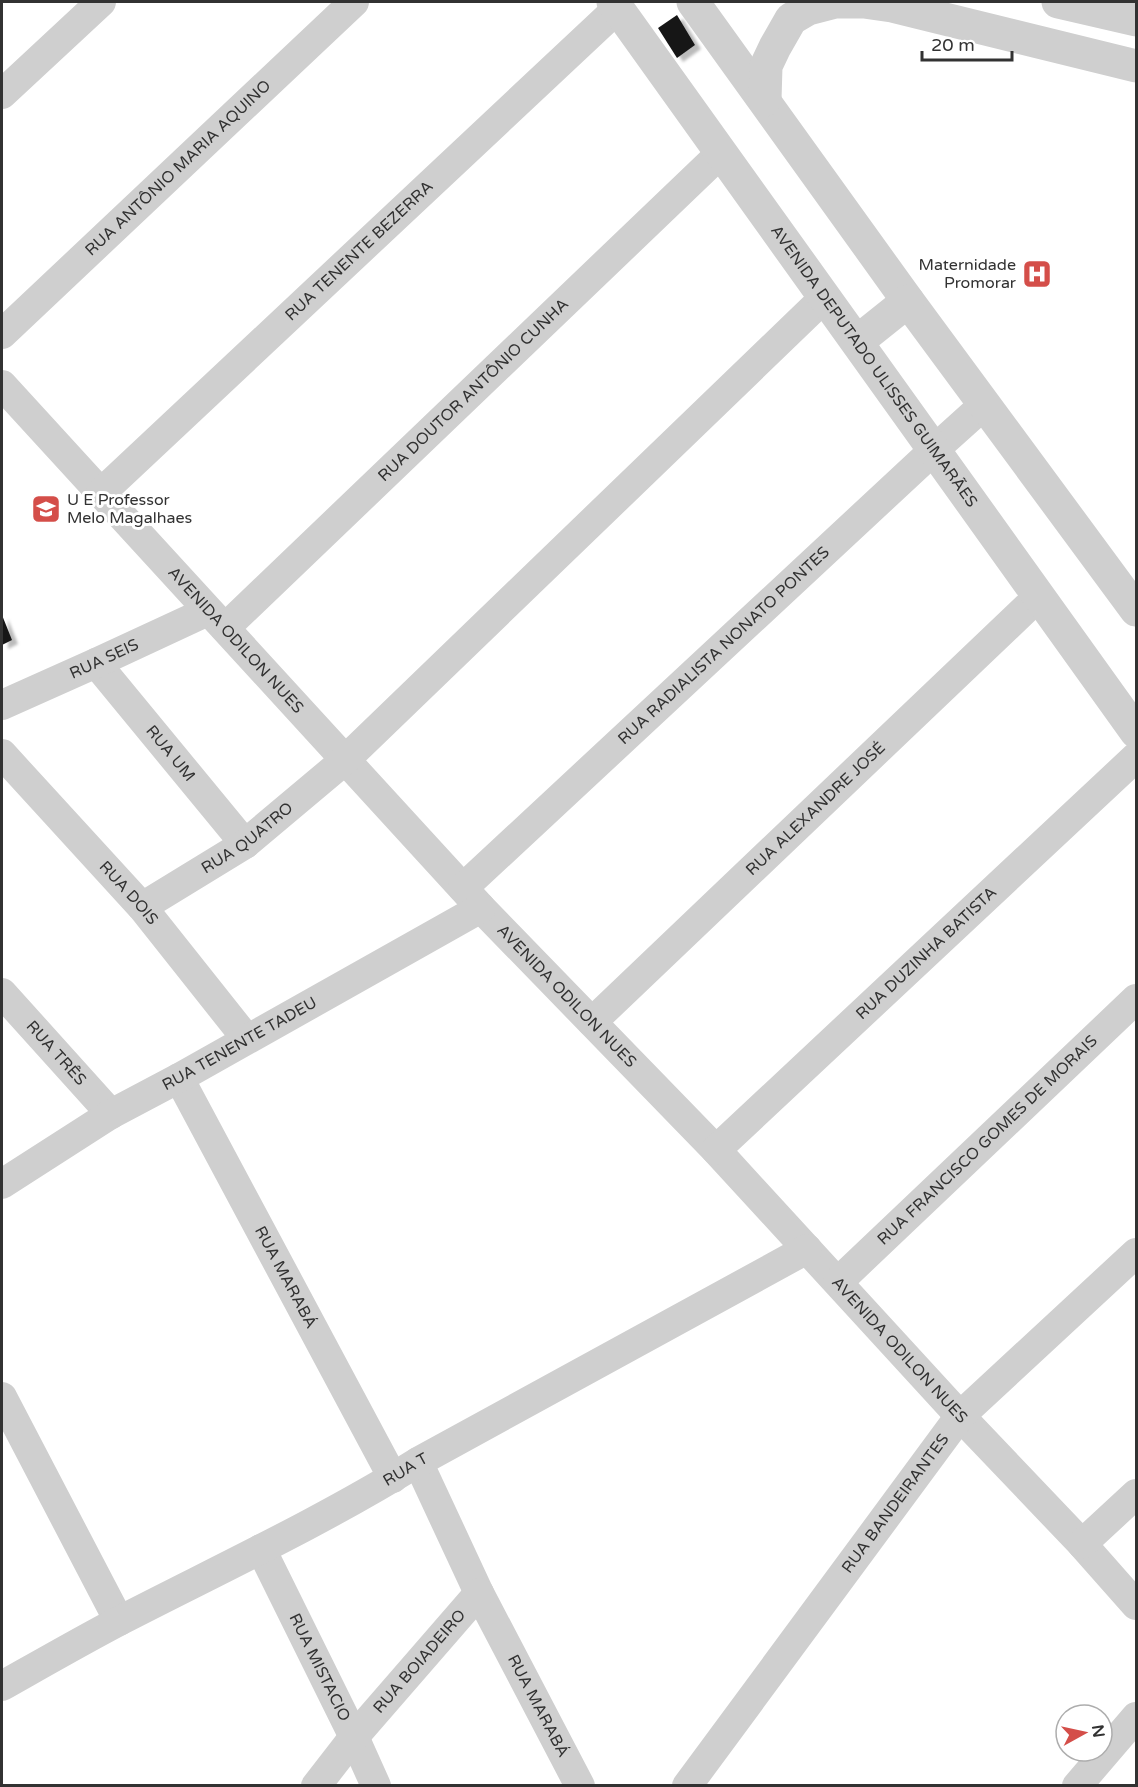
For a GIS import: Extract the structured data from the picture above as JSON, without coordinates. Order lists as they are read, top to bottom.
{
  "streets": {
    "street": [
      "RUA ANTÔNIO MARIA AQUINO",
      "RUA TENENTE BEZERRA",
      "AVENIDA DEPUTADO ULISSES GUIMARÃES",
      "RUA DOUTOR ANTÔNIO CUNHA",
      "AVENIDA ODILON NUES",
      "RUA RADIALISTA NONATO PONTES",
      "RUA SEIS",
      "RUA UM",
      "RUA ALEXANDRE JOSÉ",
      "RUA QUATRO",
      "RUA DOIS",
      "RUA DUZINHA BATISTA",
      "RUA TENENTE TADEU",
      "RUA TRÊS",
      "RUA FRANCISCO GOMES DE MORAIS",
      "RUA MARABÁ",
      "RUA T",
      "RUA BANDEIRANTES",
      "RUA BOIADEIRO",
      "RUA MISTACIO"
    ]
  },
  "crossings": [
    ["RUA TENENTE BEZERRA", "AVENIDA DEPUTADO ULISSES GUIMARÃES"],
    ["RUA TENENTE BEZERRA", "AVENIDA ODILON NUES"],
    ["AVENIDA DEPUTADO ULISSES GUIMARÃES", "RUA DOUTOR ANTÔNIO CUNHA"],
    ["AVENIDA DEPUTADO ULISSES GUIMARÃES", "RUA RADIALISTA NONATO PONTES"],
    ["AVENIDA DEPUTADO ULISSES GUIMARÃES", "RUA ALEXANDRE JOSÉ"],
    ["RUA DOUTOR ANTÔNIO CUNHA", "AVENIDA ODILON NUES"],
    ["RUA DOUTOR ANTÔNIO CUNHA", "RUA SEIS"],
    ["AVENIDA ODILON NUES", "RUA RADIALISTA NONATO PONTES"],
    ["AVENIDA ODILON NUES", "RUA SEIS"],
    ["AVENIDA ODILON NUES", "RUA ALEXANDRE JOSÉ"],
    ["AVENIDA ODILON NUES", "RUA QUATRO"],
    ["AVENIDA ODILON NUES", "RUA DUZINHA BATISTA"],
    ["AVENIDA ODILON NUES", "RUA TENENTE TADEU"],
    ["AVENIDA ODILON NUES", "RUA FRANCISCO GOMES DE MORAIS"],
    ["AVENIDA ODILON NUES", "RUA T"],
    ["AVENIDA ODILON NUES", "RUA BANDEIRANTES"],
    ["RUA RADIALISTA NONATO PONTES", "RUA TENENTE TADEU"],
    ["RUA SEIS", "RUA UM"],
    ["RUA UM", "RUA QUATRO"],
    ["RUA QUATRO", "RUA DOIS"],
    ["RUA DOIS", "RUA TENENTE TADEU"],
    ["RUA TENENTE TADEU", "RUA TRÊS"],
    ["RUA TENENTE TADEU", "RUA MARABÁ"],
    ["RUA MARABÁ", "RUA T"],
    ["RUA MARABÁ", "RUA BOIADEIRO"],
    ["RUA T", "RUA MISTACIO"],
    ["RUA BOIADEIRO", "RUA MISTACIO"]
  ],
  "places": {
    "hospital": ["Maternidade Promorar"],
    "school or university": ["U E Professor Melo Magalhaes"]
  },
  "scale_bar": "20 m",
  "north": "right"
}
